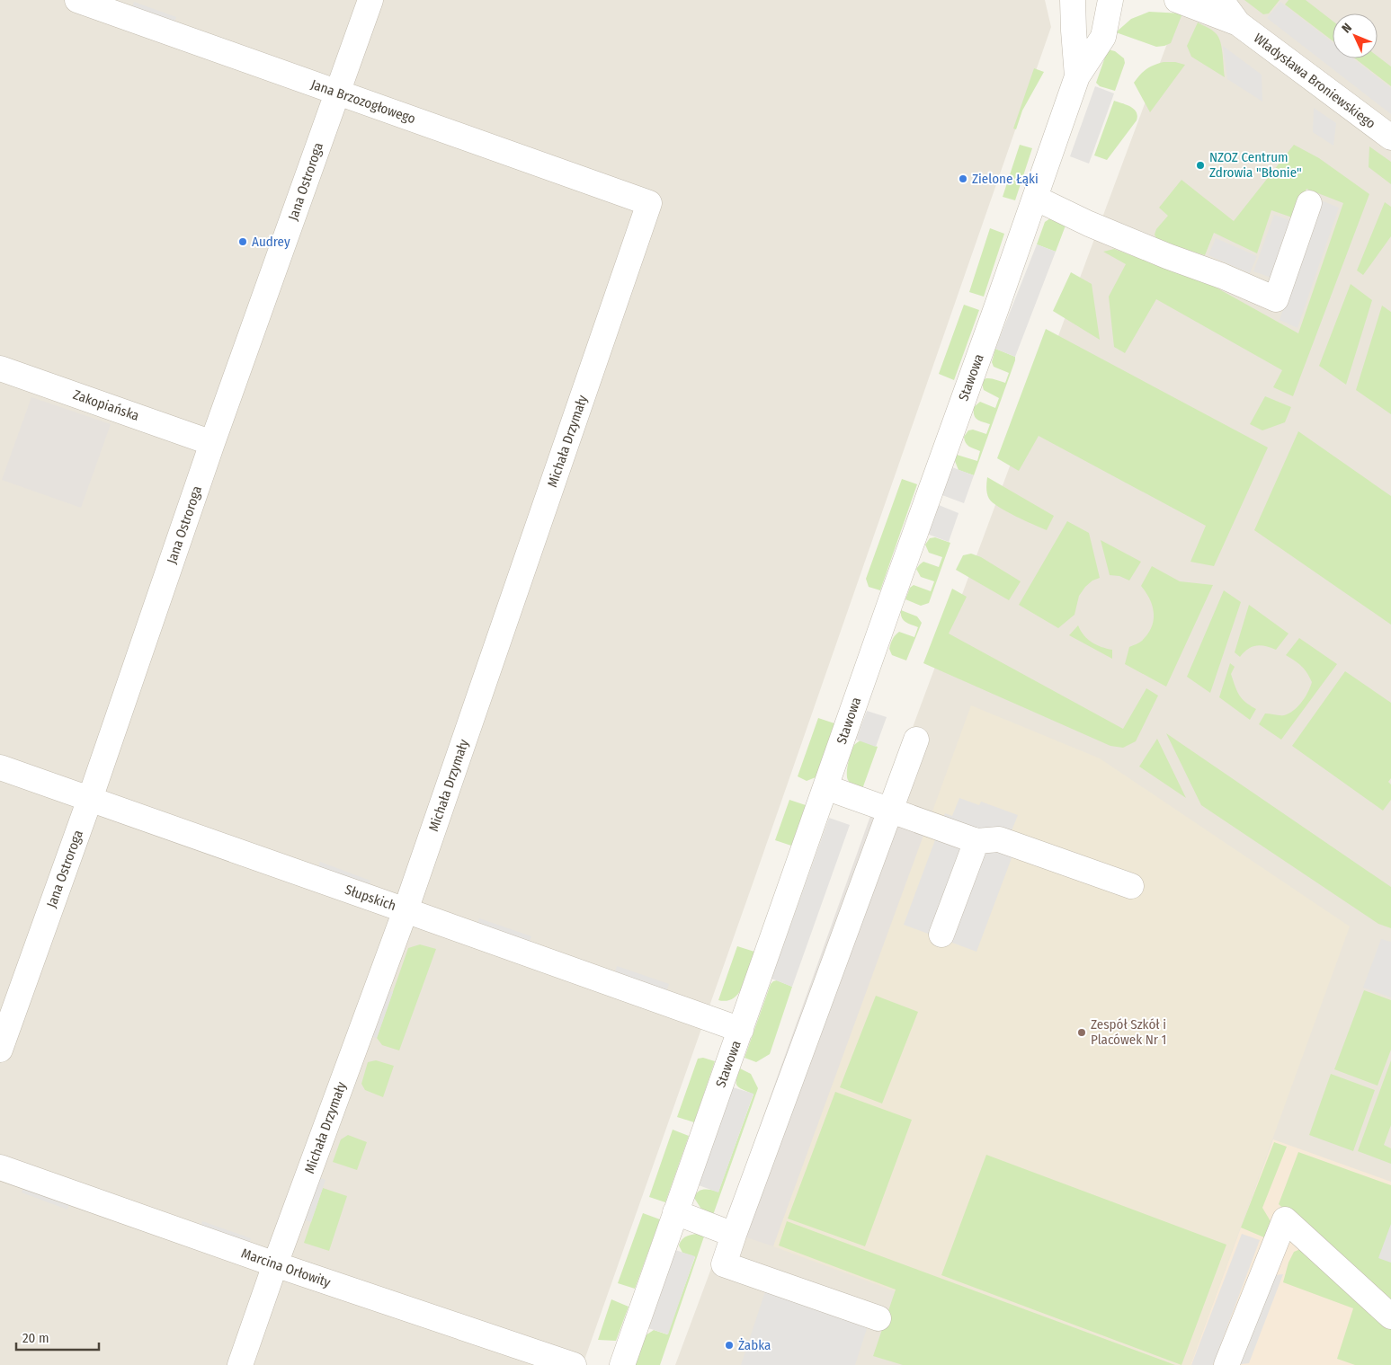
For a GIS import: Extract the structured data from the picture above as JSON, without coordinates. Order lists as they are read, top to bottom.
{
  "streets": {
    "street": [
      "Władysława Broniewskiego",
      "Jana Brzozogłowego",
      "Jana Ostroroga",
      "Stawowa",
      "Zakopiańska",
      "Michała Drzymały",
      "Słupskich",
      "Marcina Orłowity"
    ]
  },
  "crossings": [
    ["Jana Brzozogłowego", "Jana Ostroroga"],
    ["Jana Brzozogłowego", "Michała Drzymały"],
    ["Jana Ostroroga", "Zakopiańska"],
    ["Jana Ostroroga", "Słupskich"],
    ["Stawowa", "Słupskich"],
    ["Michała Drzymały", "Słupskich"],
    ["Michała Drzymały", "Marcina Orłowity"]
  ],
  "places": [
    "NZOZ Centrum Zdrowia \"Błonie\"",
    "Zielone Łąki",
    "Audrey",
    "Zespół Szkół i Placówek Nr 1",
    "Żabka"
  ],
  "scale_bar": "20 m",
  "north": "top left"
}
